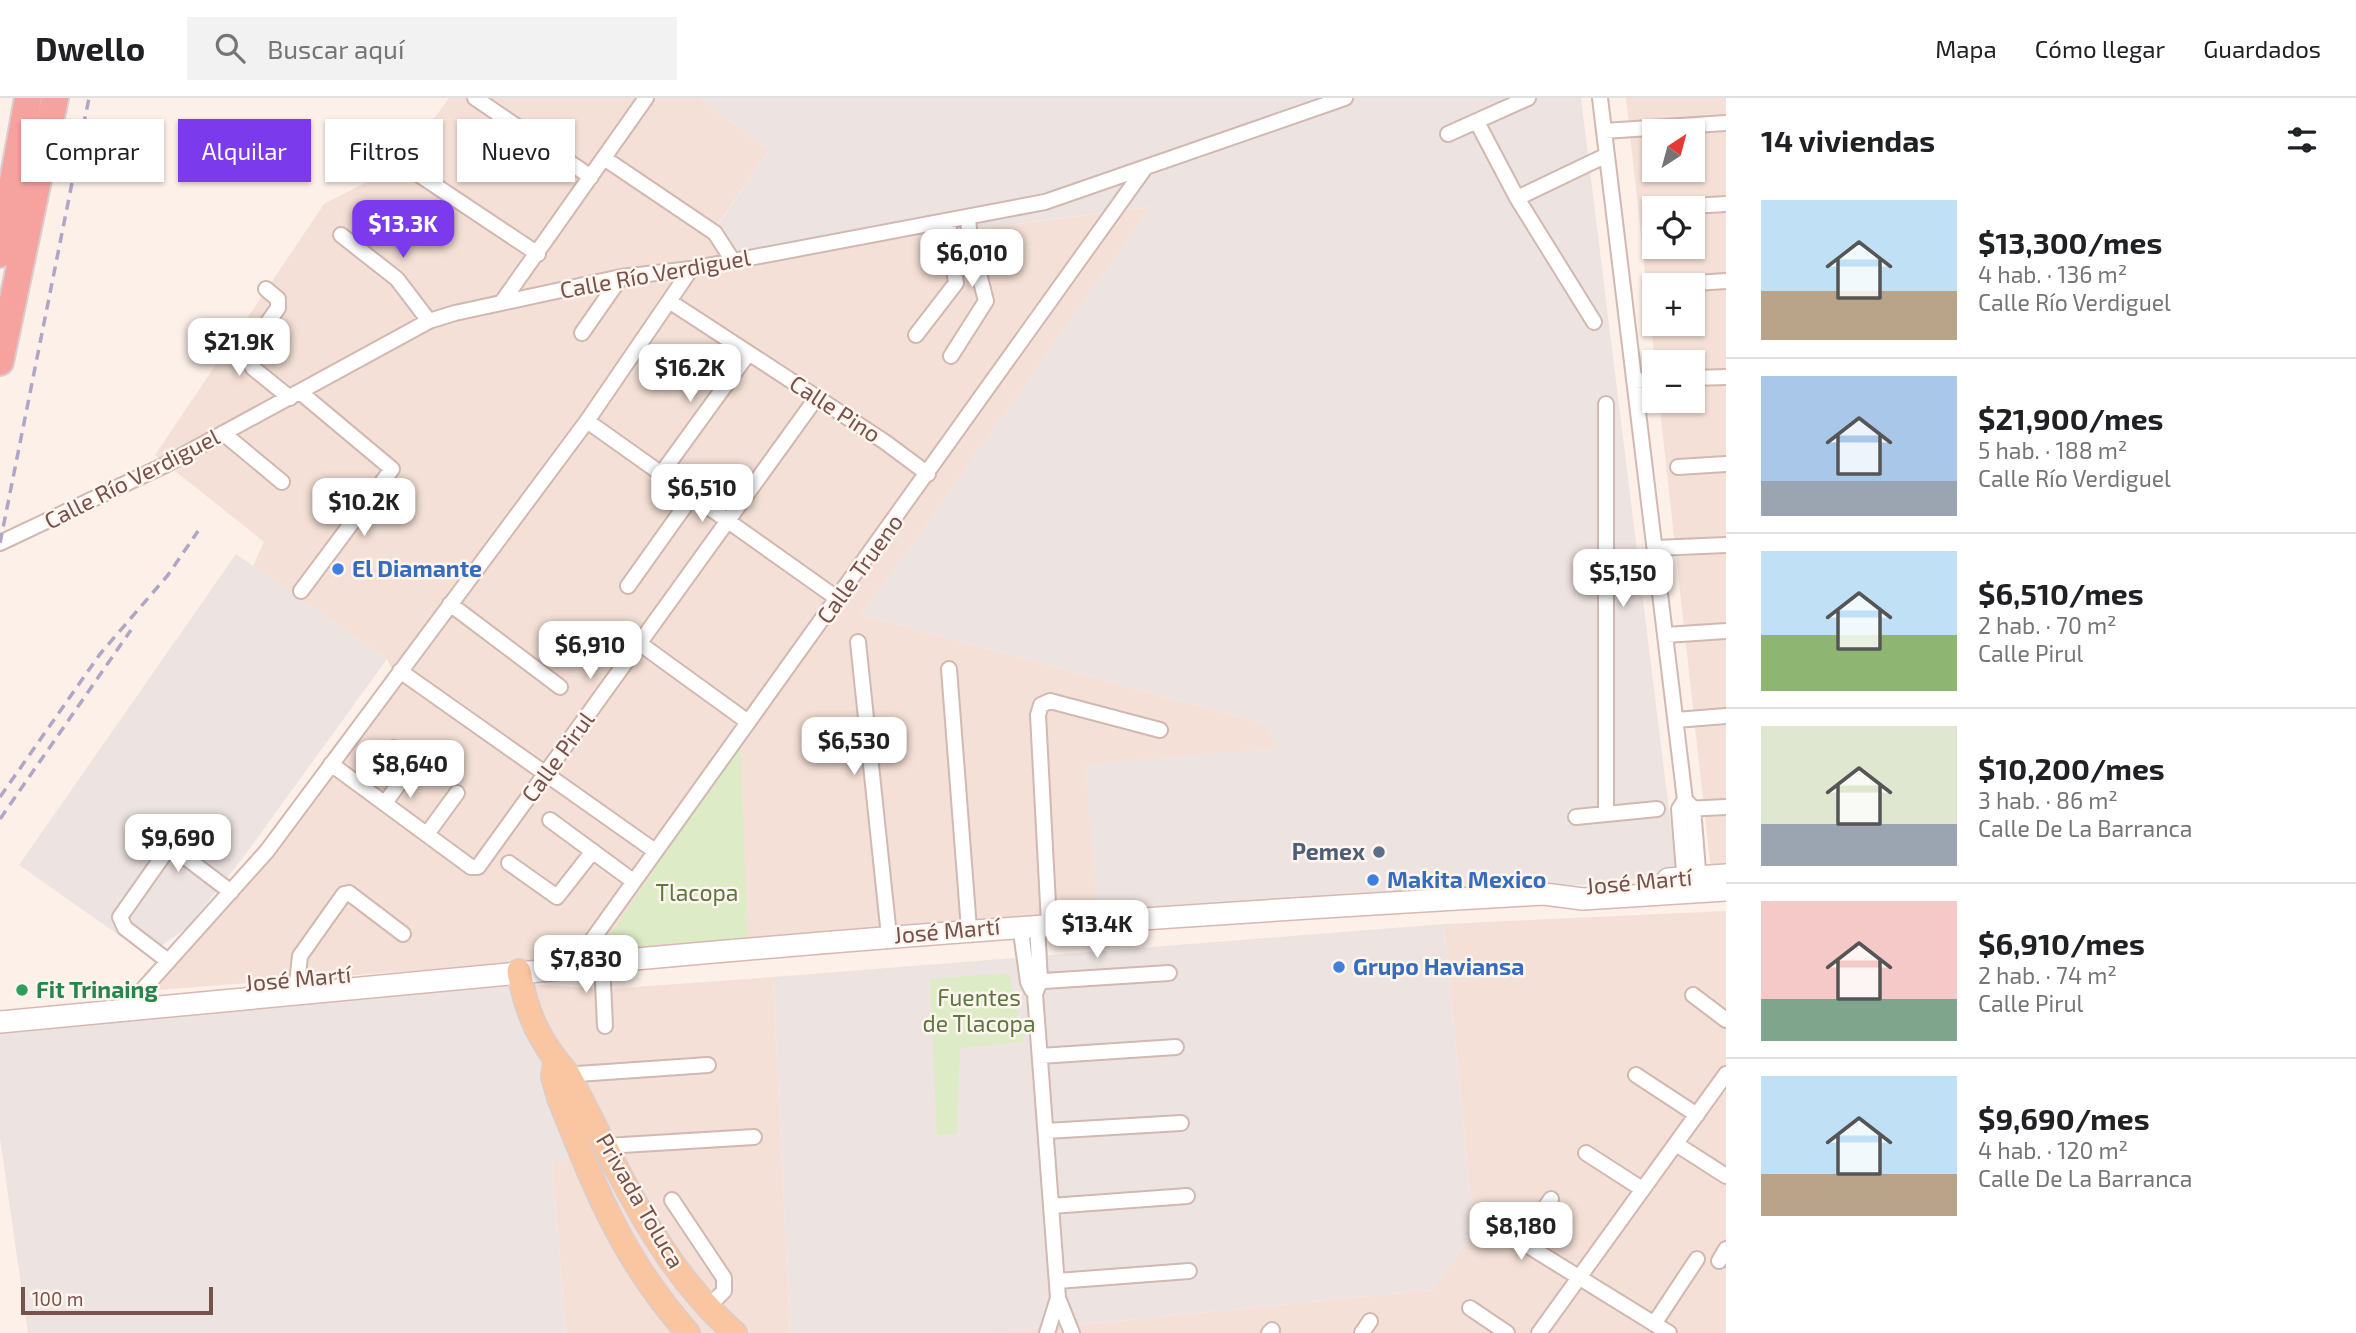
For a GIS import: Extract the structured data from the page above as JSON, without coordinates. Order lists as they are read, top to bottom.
{
  "streets": {
    "main road": ["José Martí", "Privada Toluca"],
    "street": [
      "Calle Río Verdiguel",
      "Calle Pino",
      "Calle Trueno",
      "Calle Pirul"
    ]
  },
  "crossings": [
    ["Calle Río Verdiguel", "Calle Trueno"],
    ["Calle Pino", "Calle Trueno"],
    ["Calle Pino", "Calle Pirul"],
    ["Calle Trueno", "José Martí"],
    ["José Martí", "Privada Toluca"]
  ],
  "parks": ["Tlacopa", "Fuentes de Tlacopa"],
  "places": [
    "El Diamante",
    "Pemex",
    "Makita Mexico",
    "Grupo Haviansa",
    "Fit Trinaing"
  ],
  "scale_bar": "100 m",
  "north": "top right",
  "page": {
    "header": "Dwello",
    "search": "Buscar aquí",
    "nav": ["Mapa", "Cómo llegar", "Guardados"],
    "heading": "14 viviendas",
    "map_buttons": ["+", "−"],
    "chip": [
      "Comprar",
      "Alquilar",
      "Filtros",
      "Nuevo"
    ],
    "list": [
      {
        "name": "$13,300/mes",
        "note": "4 hab. · 136 m² · Calle Río Verdiguel"
      },
      {
        "name": "$21,900/mes",
        "note": "5 hab. · 188 m² · Calle Río Verdiguel"
      },
      {
        "name": "$6,510/mes",
        "note": "2 hab. · 70 m² · Calle Pirul"
      },
      {
        "name": "$10,200/mes",
        "note": "3 hab. · 86 m² · Calle De La Barranca"
      },
      {
        "name": "$6,910/mes",
        "note": "2 hab. · 74 m² · Calle Pirul"
      },
      {
        "name": "$9,690/mes",
        "note": "4 hab. · 120 m² · Calle De La Barranca"
      }
    ],
    "price": [
      "$13.3K",
      "$6,010",
      "$21.9K",
      "$16.2K",
      "$6,510",
      "$10.2K",
      "$5,150",
      "$6,910",
      "$6,530",
      "$8,640",
      "$9,690",
      "$13.4K",
      "$7,830",
      "$8,180"
    ],
    "scale": "100 m"
  }
}
